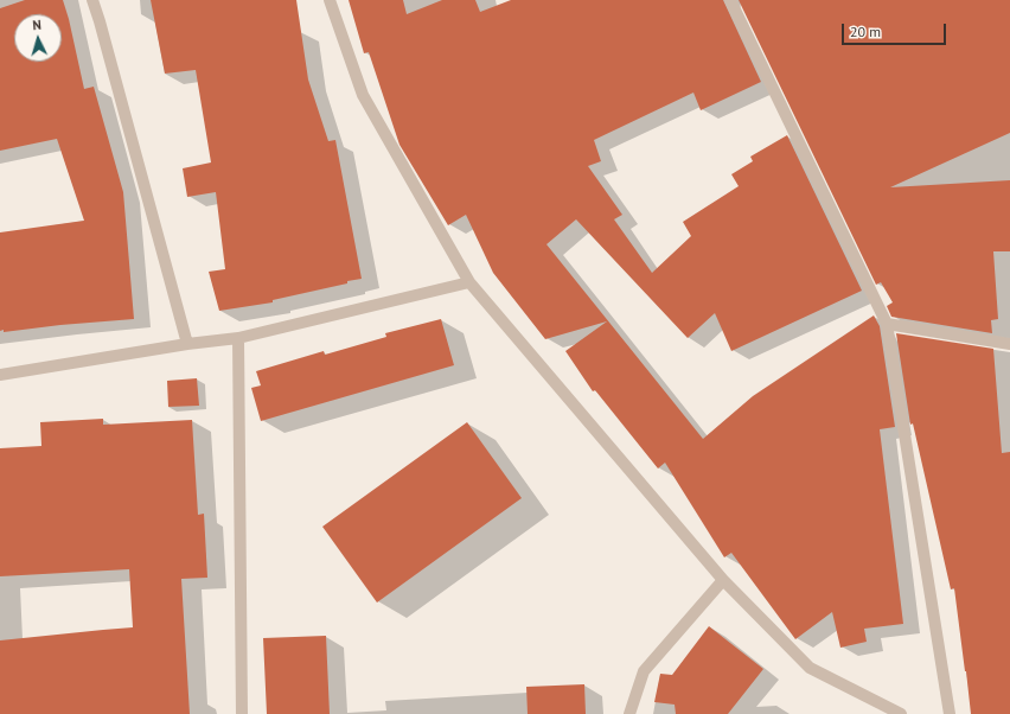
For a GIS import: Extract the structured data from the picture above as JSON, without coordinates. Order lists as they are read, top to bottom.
{
  "scale_bar": "20 m",
  "north": "top"
}
